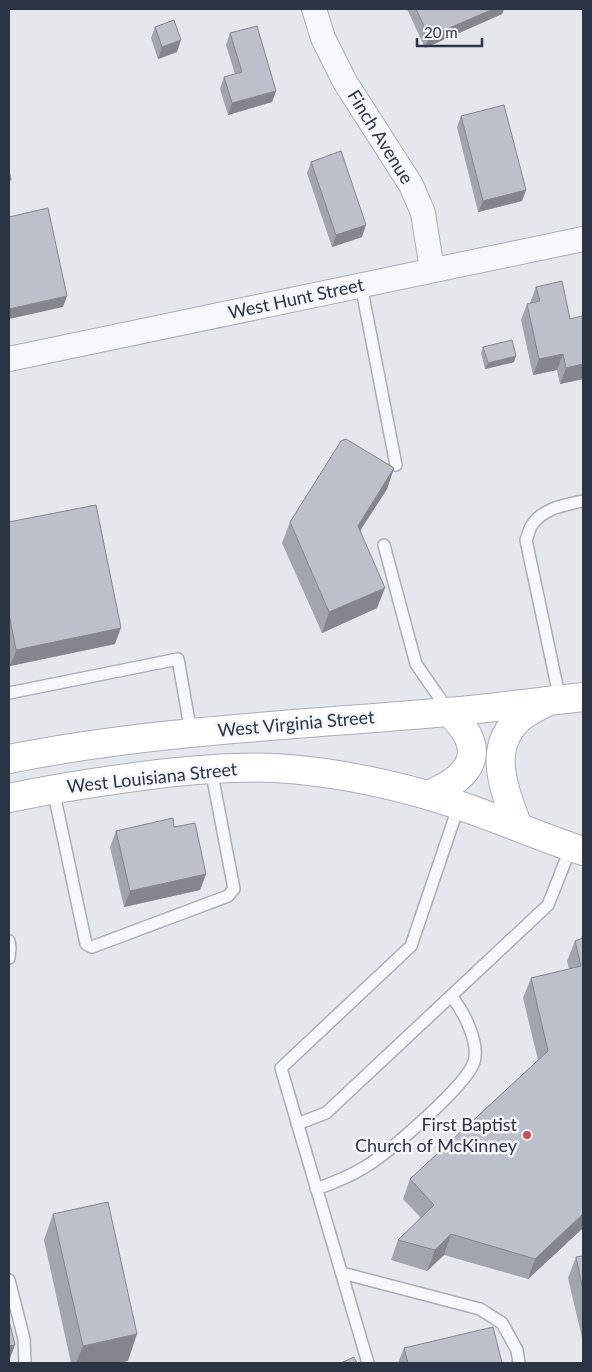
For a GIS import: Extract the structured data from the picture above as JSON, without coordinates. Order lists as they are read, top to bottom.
{
  "streets": {
    "main road": ["West Virginia Street", "West Louisiana Street"],
    "street": ["Finch Avenue", "West Hunt Street"]
  },
  "crossings": [
    ["Finch Avenue", "West Hunt Street"]
  ],
  "places": ["First Baptist Church of McKinney"],
  "scale_bar": "20 m"
}
